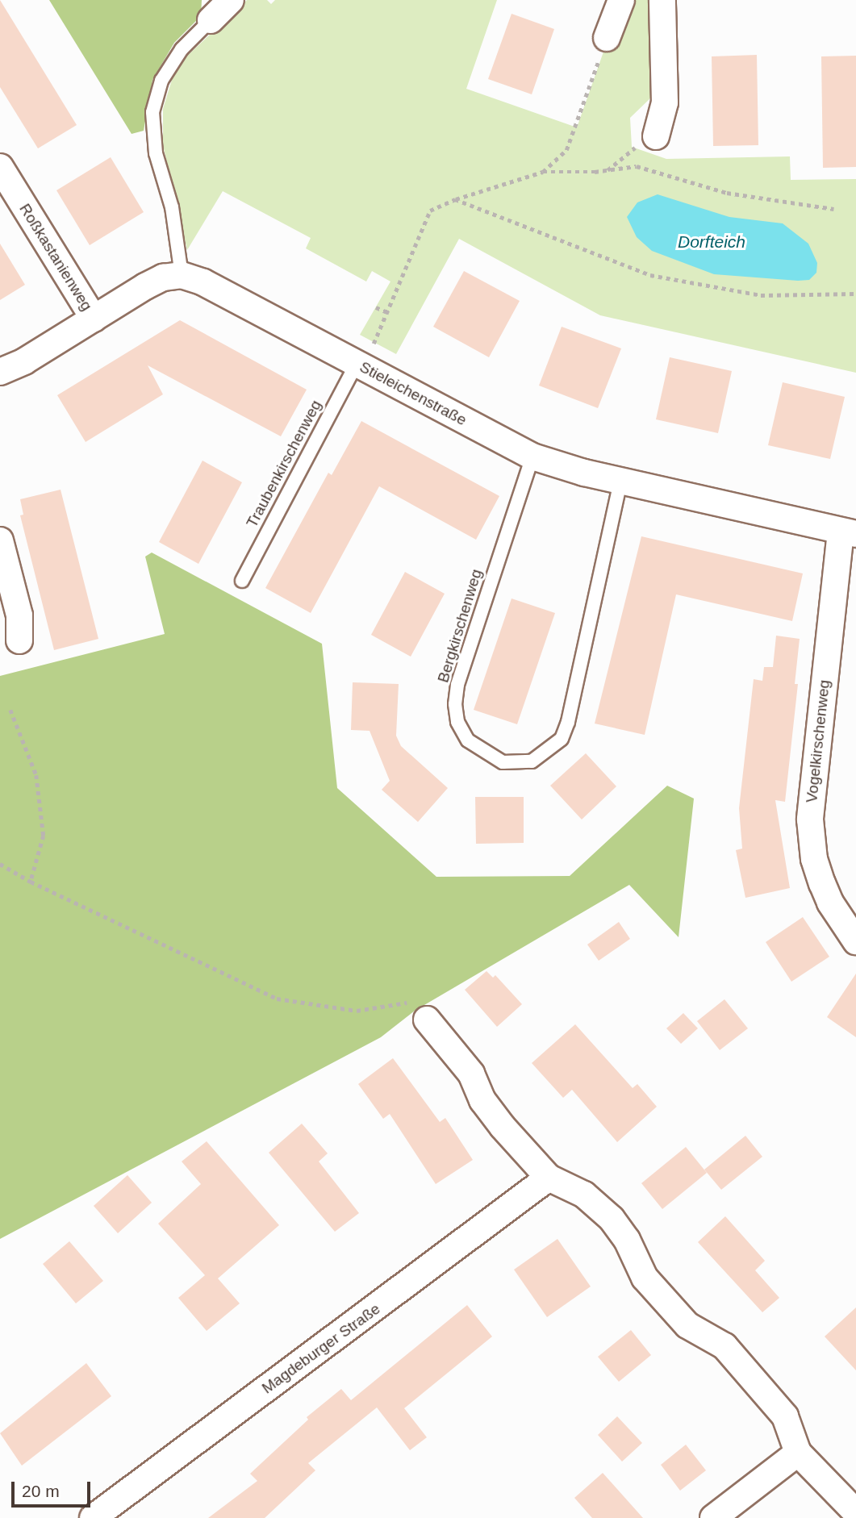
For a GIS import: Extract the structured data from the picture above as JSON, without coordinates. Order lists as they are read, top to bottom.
{
  "streets": {
    "street": [
      "Roßkastanienweg",
      "Stieleichenstraße",
      "Vogelkirschenweg",
      "Magdeburger Straße"
    ],
    "lane": ["Traubenkirschenweg", "Bergkirschenweg"]
  },
  "crossings": [
    ["Stieleichenstraße", "Traubenkirschenweg"],
    ["Stieleichenstraße", "Bergkirschenweg"],
    ["Stieleichenstraße", "Vogelkirschenweg"]
  ],
  "water": ["Dorfteich"],
  "scale_bar": "20 m"
}
